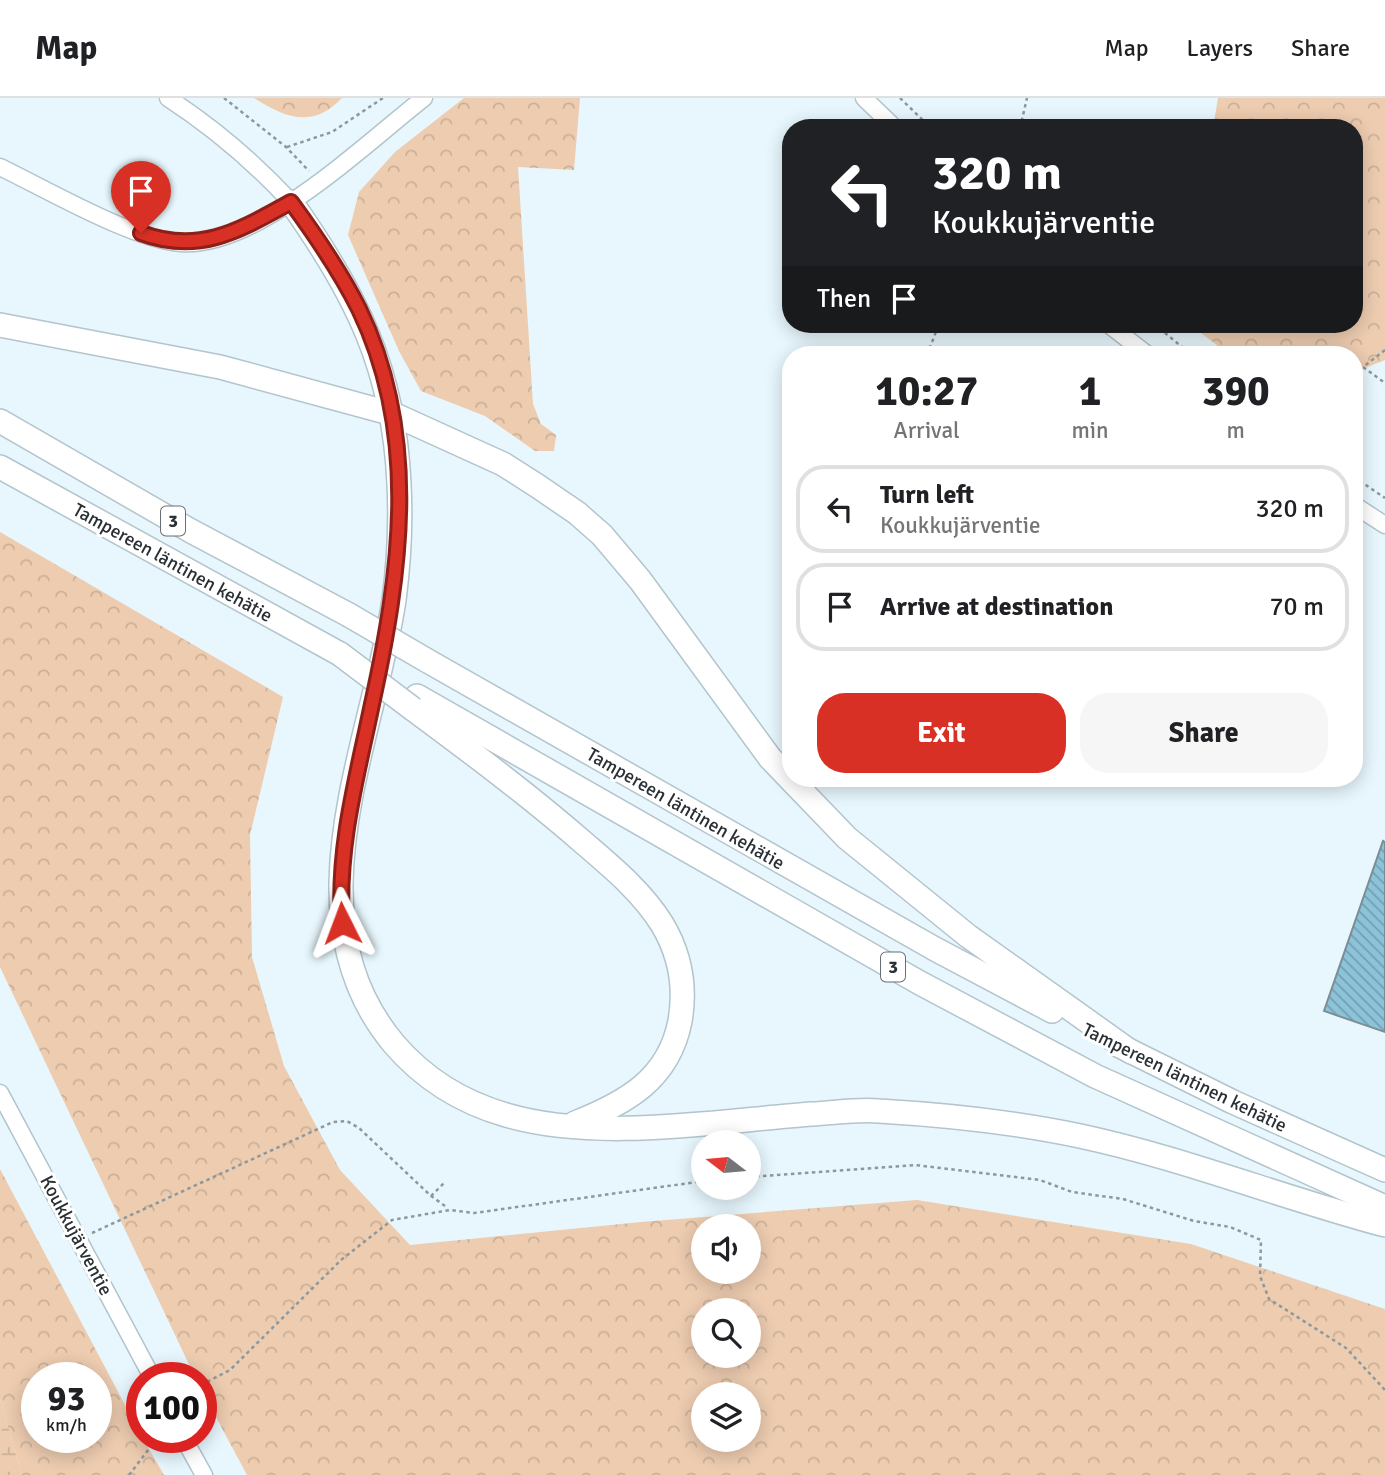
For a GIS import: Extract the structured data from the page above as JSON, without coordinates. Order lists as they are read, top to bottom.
{
  "streets": {
    "highway": ["3", "Tampereen läntinen kehätie"],
    "street": ["Koukkujärventie"]
  },
  "north": "left",
  "page": {
    "header": "Map",
    "nav": ["Map", "Layers", "Share"],
    "turn": ["320 m", "Koukkujärventie"],
    "then": "Then",
    "eta": [
      "10:27",
      "Arrival",
      "1",
      "min",
      "390",
      "m"
    ],
    "list": [
      {
        "name": "Turn left",
        "note": "Koukkujärventie",
        "value": "320 m"
      },
      {
        "name": "Arrive at destination",
        "value": "70 m"
      }
    ],
    "buttons": ["Exit", "Share"],
    "speed": "93 km/h",
    "limit": "100"
  }
}
